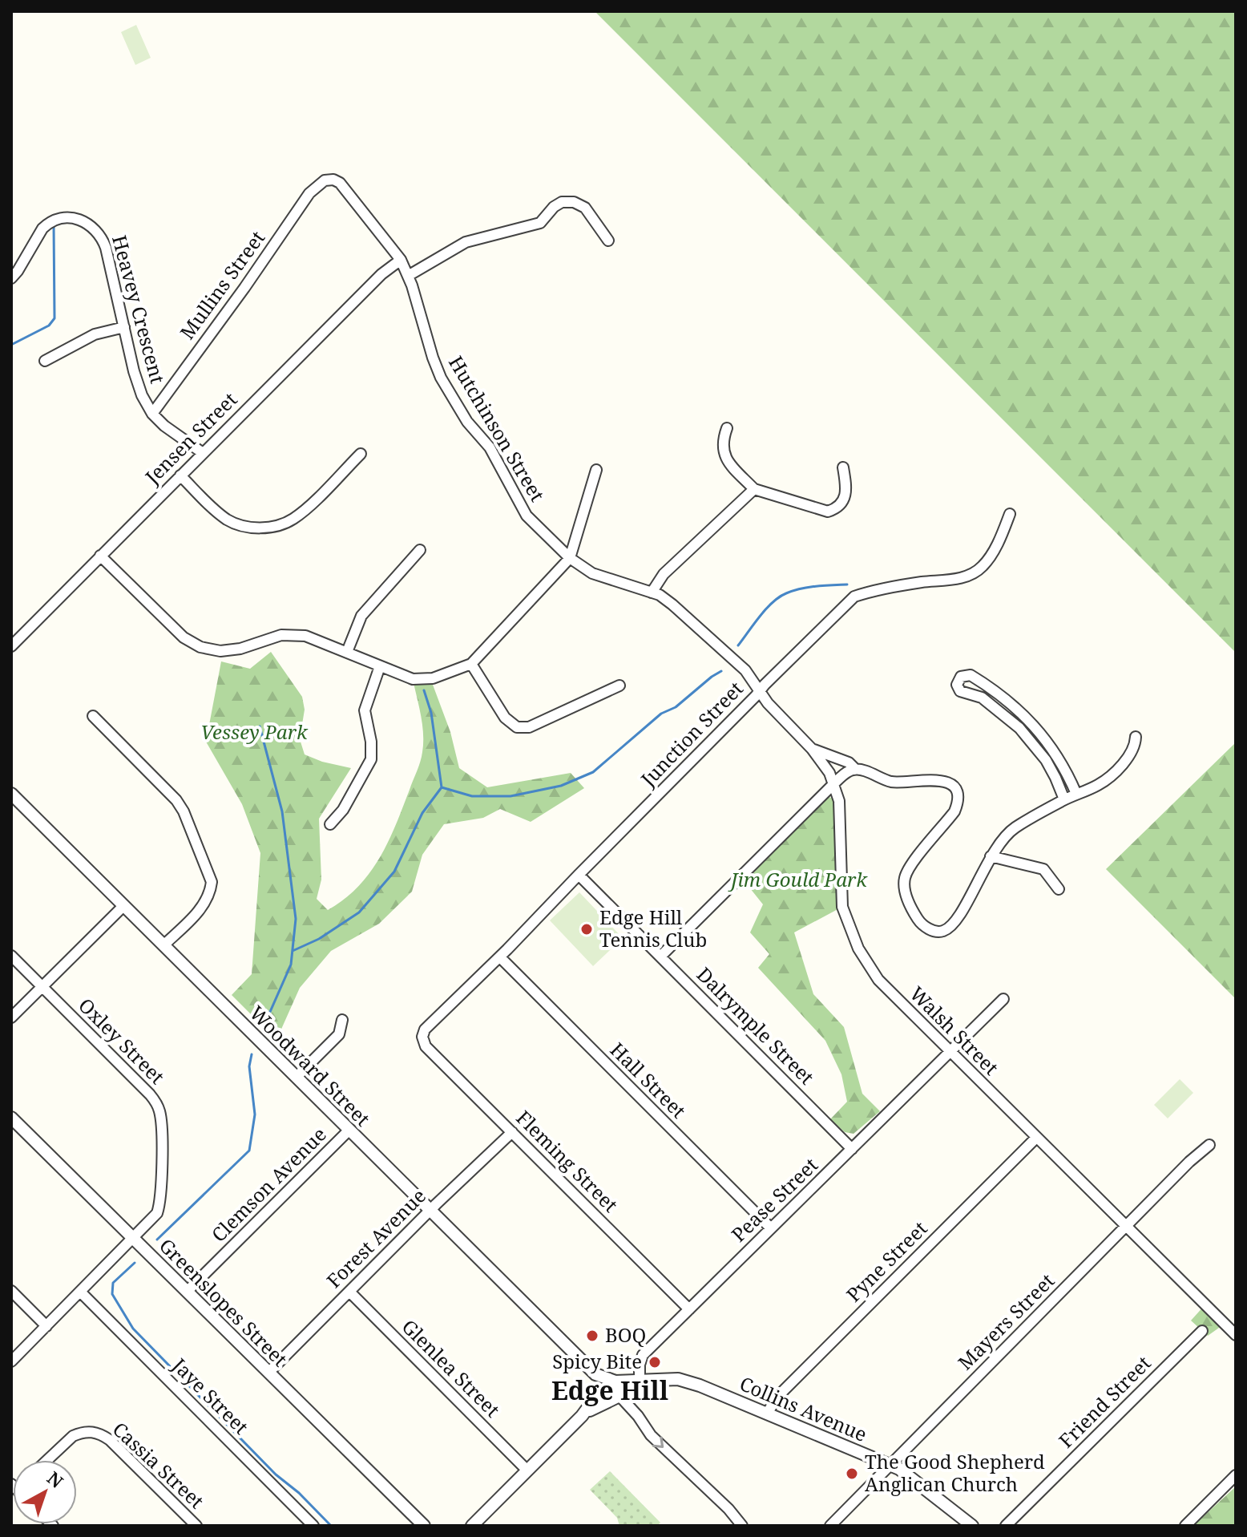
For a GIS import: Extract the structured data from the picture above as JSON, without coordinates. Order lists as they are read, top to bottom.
{
  "streets": {
    "street": [
      "Mullins Street",
      "Heavey Crescent",
      "Hutchinson Street",
      "Jensen Street",
      "Junction Street",
      "Dalrymple Street",
      "Walsh Street",
      "Oxley Street",
      "Woodward Street",
      "Hall Street",
      "Fleming Street",
      "Clemson Avenue",
      "Pease Street",
      "Forest Avenue",
      "Pyne Street",
      "Greenslopes Street",
      "Mayers Street",
      "Glenlea Street",
      "Jaye Street",
      "Friend Street",
      "Collins Avenue",
      "Cassia Street"
    ]
  },
  "crossings": [
    ["Mullins Street", "Heavey Crescent"],
    ["Mullins Street", "Hutchinson Street"],
    ["Heavey Crescent", "Jensen Street"],
    ["Hutchinson Street", "Jensen Street"],
    ["Hutchinson Street", "Junction Street"],
    ["Hutchinson Street", "Walsh Street"],
    ["Junction Street", "Dalrymple Street"],
    ["Junction Street", "Walsh Street"],
    ["Junction Street", "Hall Street"],
    ["Junction Street", "Fleming Street"],
    ["Dalrymple Street", "Pease Street"],
    ["Walsh Street", "Pease Street"],
    ["Walsh Street", "Pyne Street"],
    ["Walsh Street", "Mayers Street"],
    ["Oxley Street", "Greenslopes Street"],
    ["Oxley Street", "Jaye Street"],
    ["Woodward Street", "Clemson Avenue"],
    ["Woodward Street", "Forest Avenue"],
    ["Woodward Street", "Collins Avenue"],
    ["Hall Street", "Pease Street"],
    ["Fleming Street", "Pease Street"],
    ["Fleming Street", "Forest Avenue"],
    ["Clemson Avenue", "Greenslopes Street"],
    ["Pease Street", "Collins Avenue"],
    ["Forest Avenue", "Greenslopes Street"],
    ["Forest Avenue", "Glenlea Street"],
    ["Pyne Street", "Collins Avenue"],
    ["Mayers Street", "Collins Avenue"]
  ],
  "districts": ["Edge Hill"],
  "parks": ["Vessey Park", "Jim Gould Park"],
  "places": [
    "Edge Hill Tennis Club",
    "BOQ",
    "Spicy Bite",
    "The Good Shepherd Anglican Church"
  ],
  "north": "top right"
}
